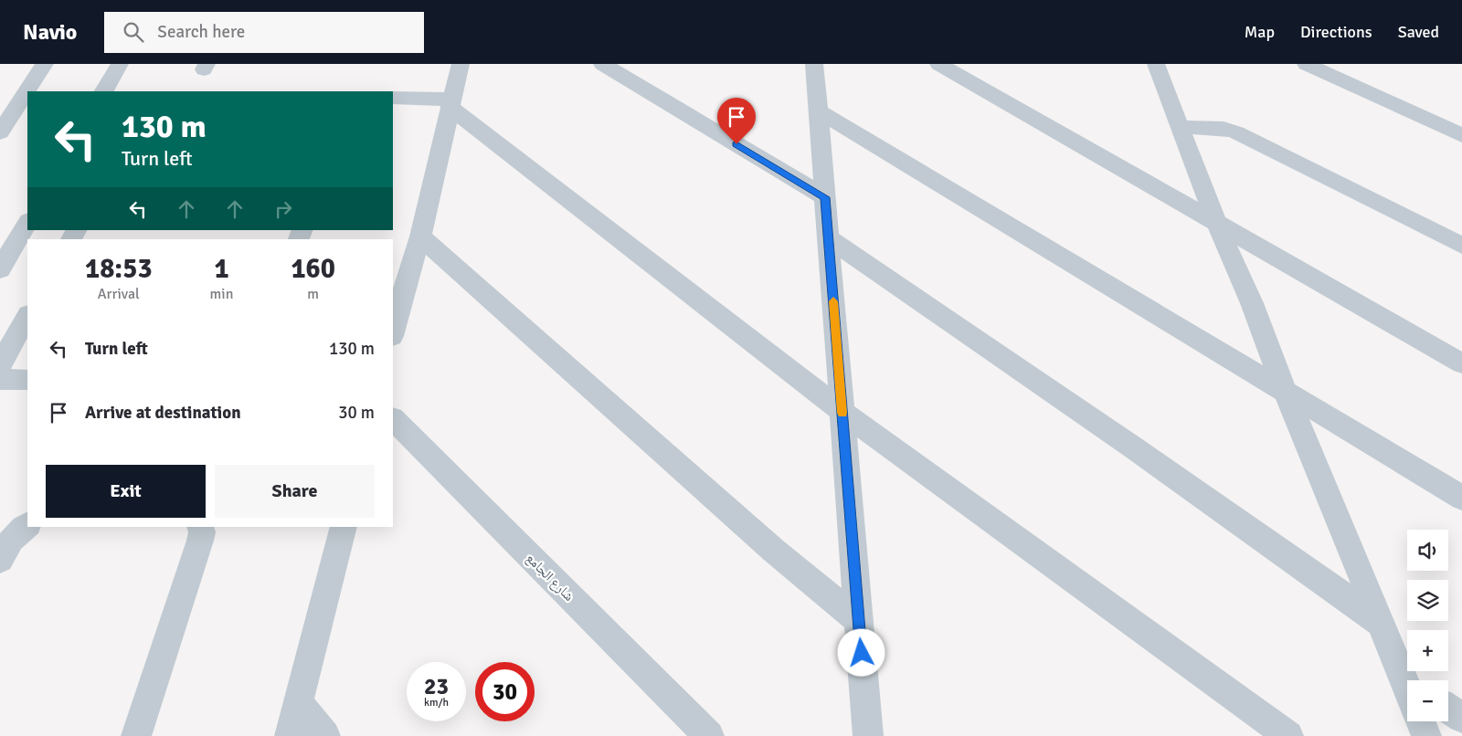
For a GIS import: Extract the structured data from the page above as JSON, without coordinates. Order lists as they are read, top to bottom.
{
  "streets": {
    "street": ["شارع الجامع"]
  },
  "page": {
    "header": "Navio",
    "search": "Search here",
    "nav": ["Map", "Directions", "Saved"],
    "turn": ["130 m", "Turn left"],
    "eta": [
      "18:53",
      "Arrival",
      "1",
      "min",
      "160",
      "m"
    ],
    "list": [
      {
        "name": "Turn left",
        "value": "130 m"
      },
      {
        "name": "Arrive at destination",
        "value": "30 m"
      }
    ],
    "buttons": ["Exit", "Share"],
    "map_buttons": ["+", "−"],
    "speed": "23 km/h",
    "limit": "30"
  }
}
